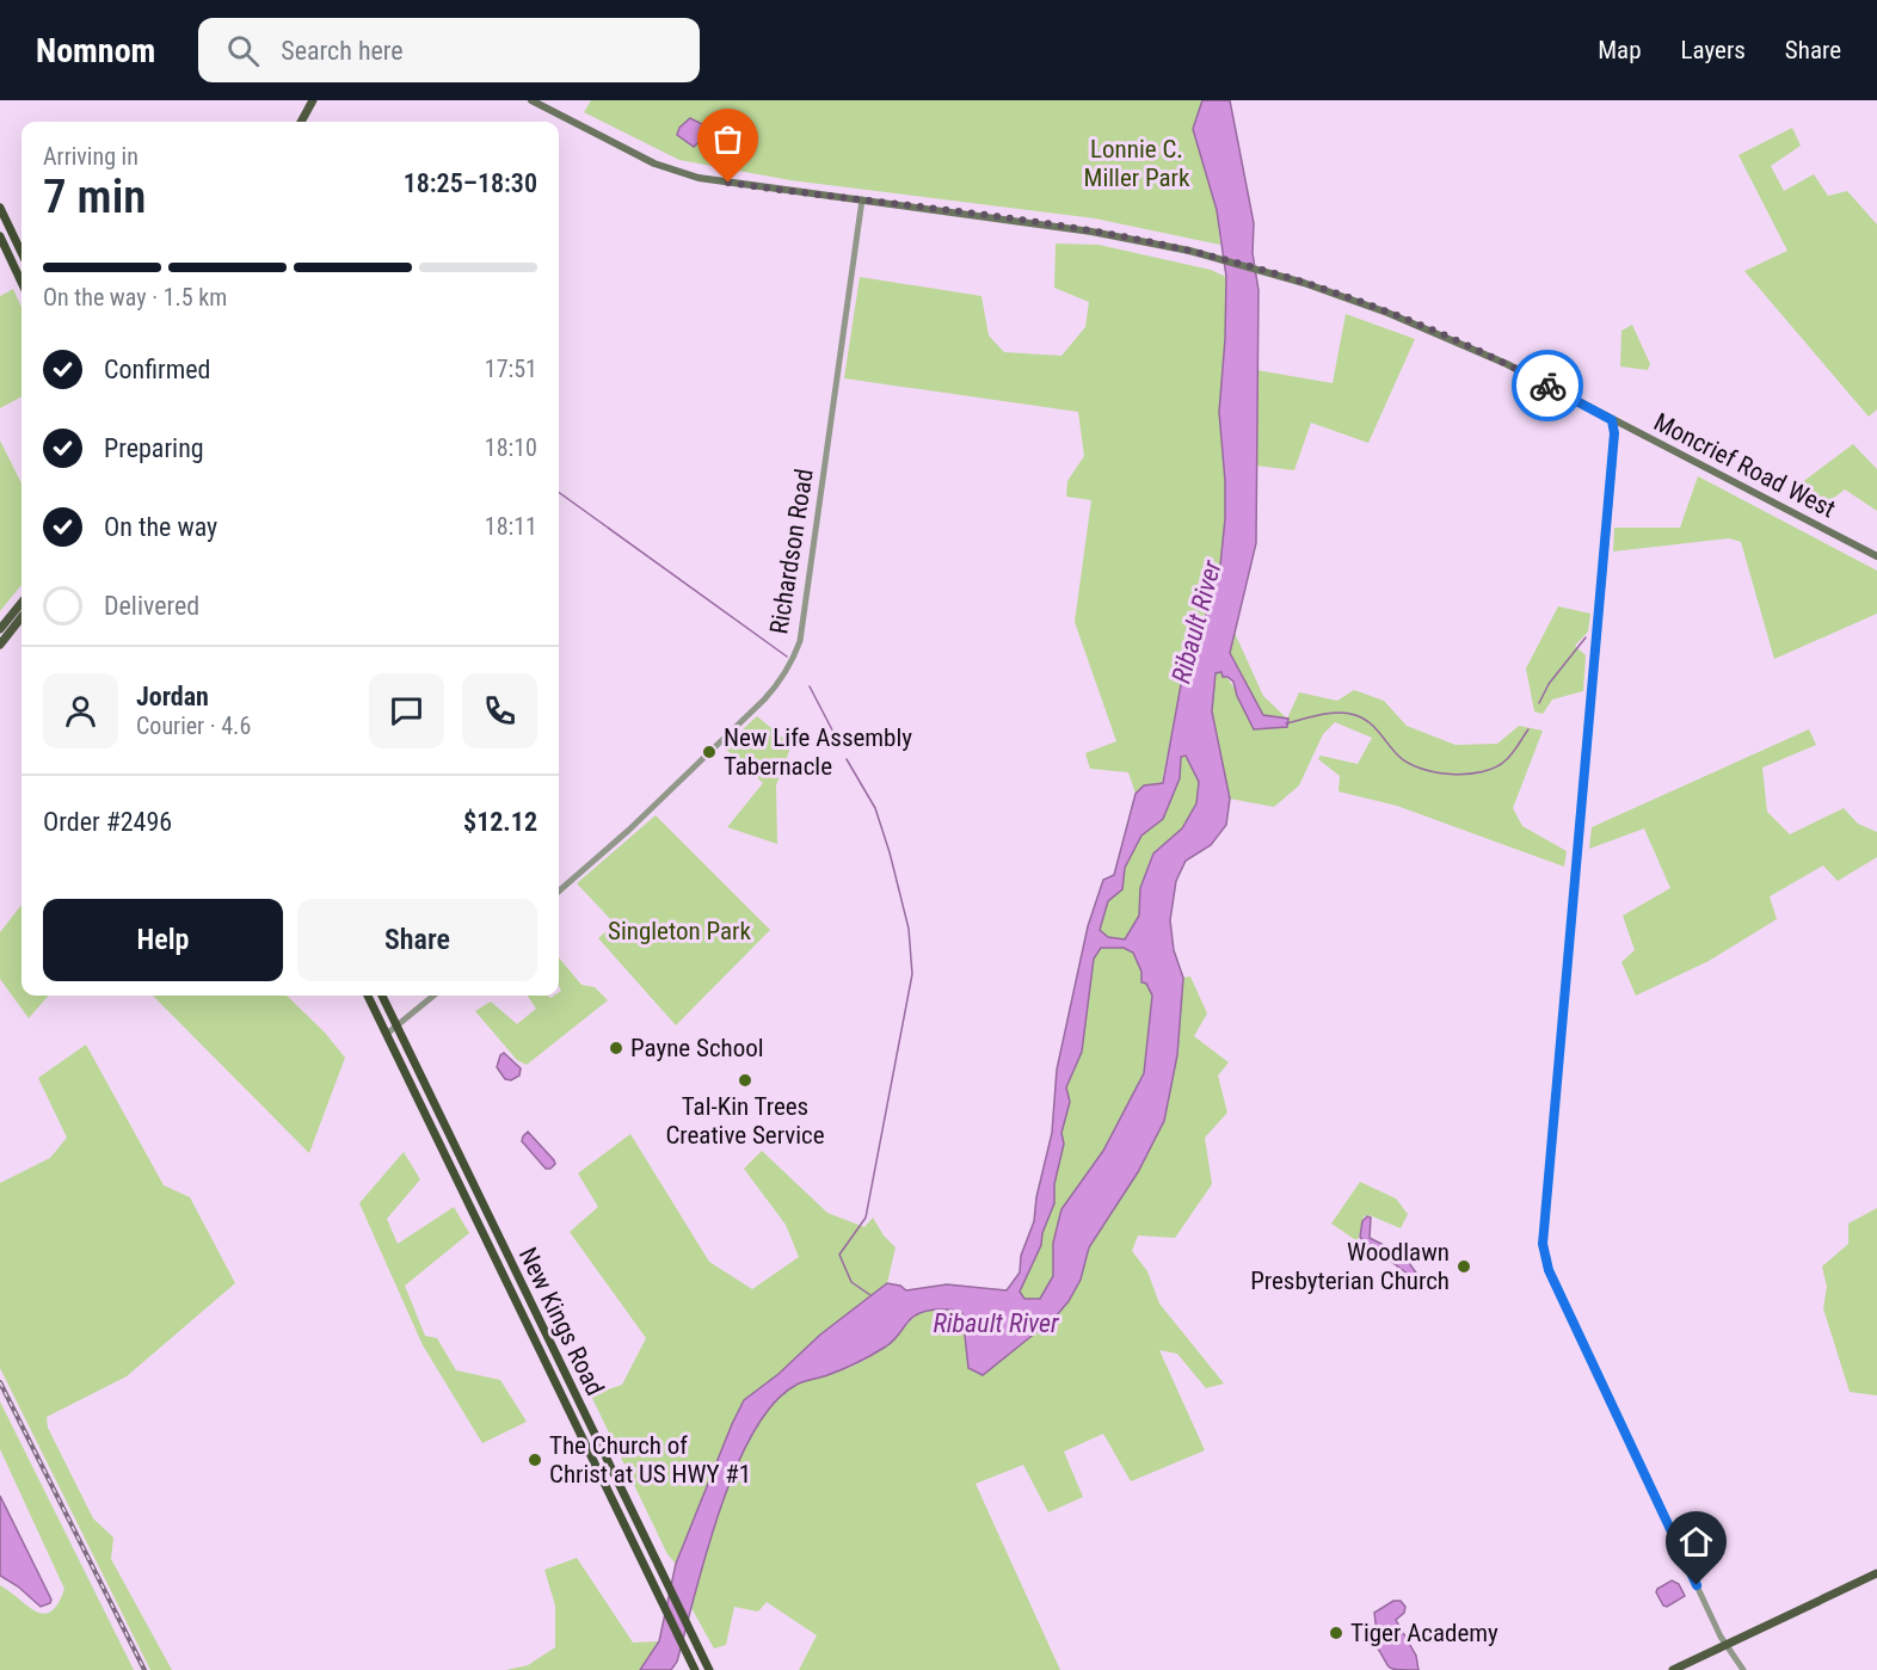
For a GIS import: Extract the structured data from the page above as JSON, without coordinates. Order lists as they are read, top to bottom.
{
  "streets": {
    "highway": ["New Kings Road"],
    "main road": ["Moncrief Road West"],
    "street": ["Richardson Road"]
  },
  "crossings": [
    ["Moncrief Road West", "Richardson Road"]
  ],
  "water": ["Ribault River"],
  "parks": ["Lonnie C. Miller Park", "Singleton Park"],
  "places": [
    "New Life Assembly Tabernacle",
    "Payne School",
    "Tal-Kin Trees Creative Service",
    "Woodlawn Presbyterian Church",
    "The Church of Christ at US HWY #1",
    "Tiger Academy"
  ],
  "page": {
    "header": "Nomnom",
    "search": "Search here",
    "nav": ["Map", "Layers", "Share"],
    "heading": ["7 min", "Arriving in", "18:25–18:30"],
    "panel": [
      "Jordan",
      "Courier · 4.6",
      "Order #2496",
      "$12.12"
    ],
    "bar": "On the way · 1.5 km",
    "list": [
      ["Confirmed", "17:51"],
      ["Preparing", "18:10"],
      ["On the way", "18:11"],
      "Delivered"
    ],
    "buttons": ["Help", "Share"]
  }
}
